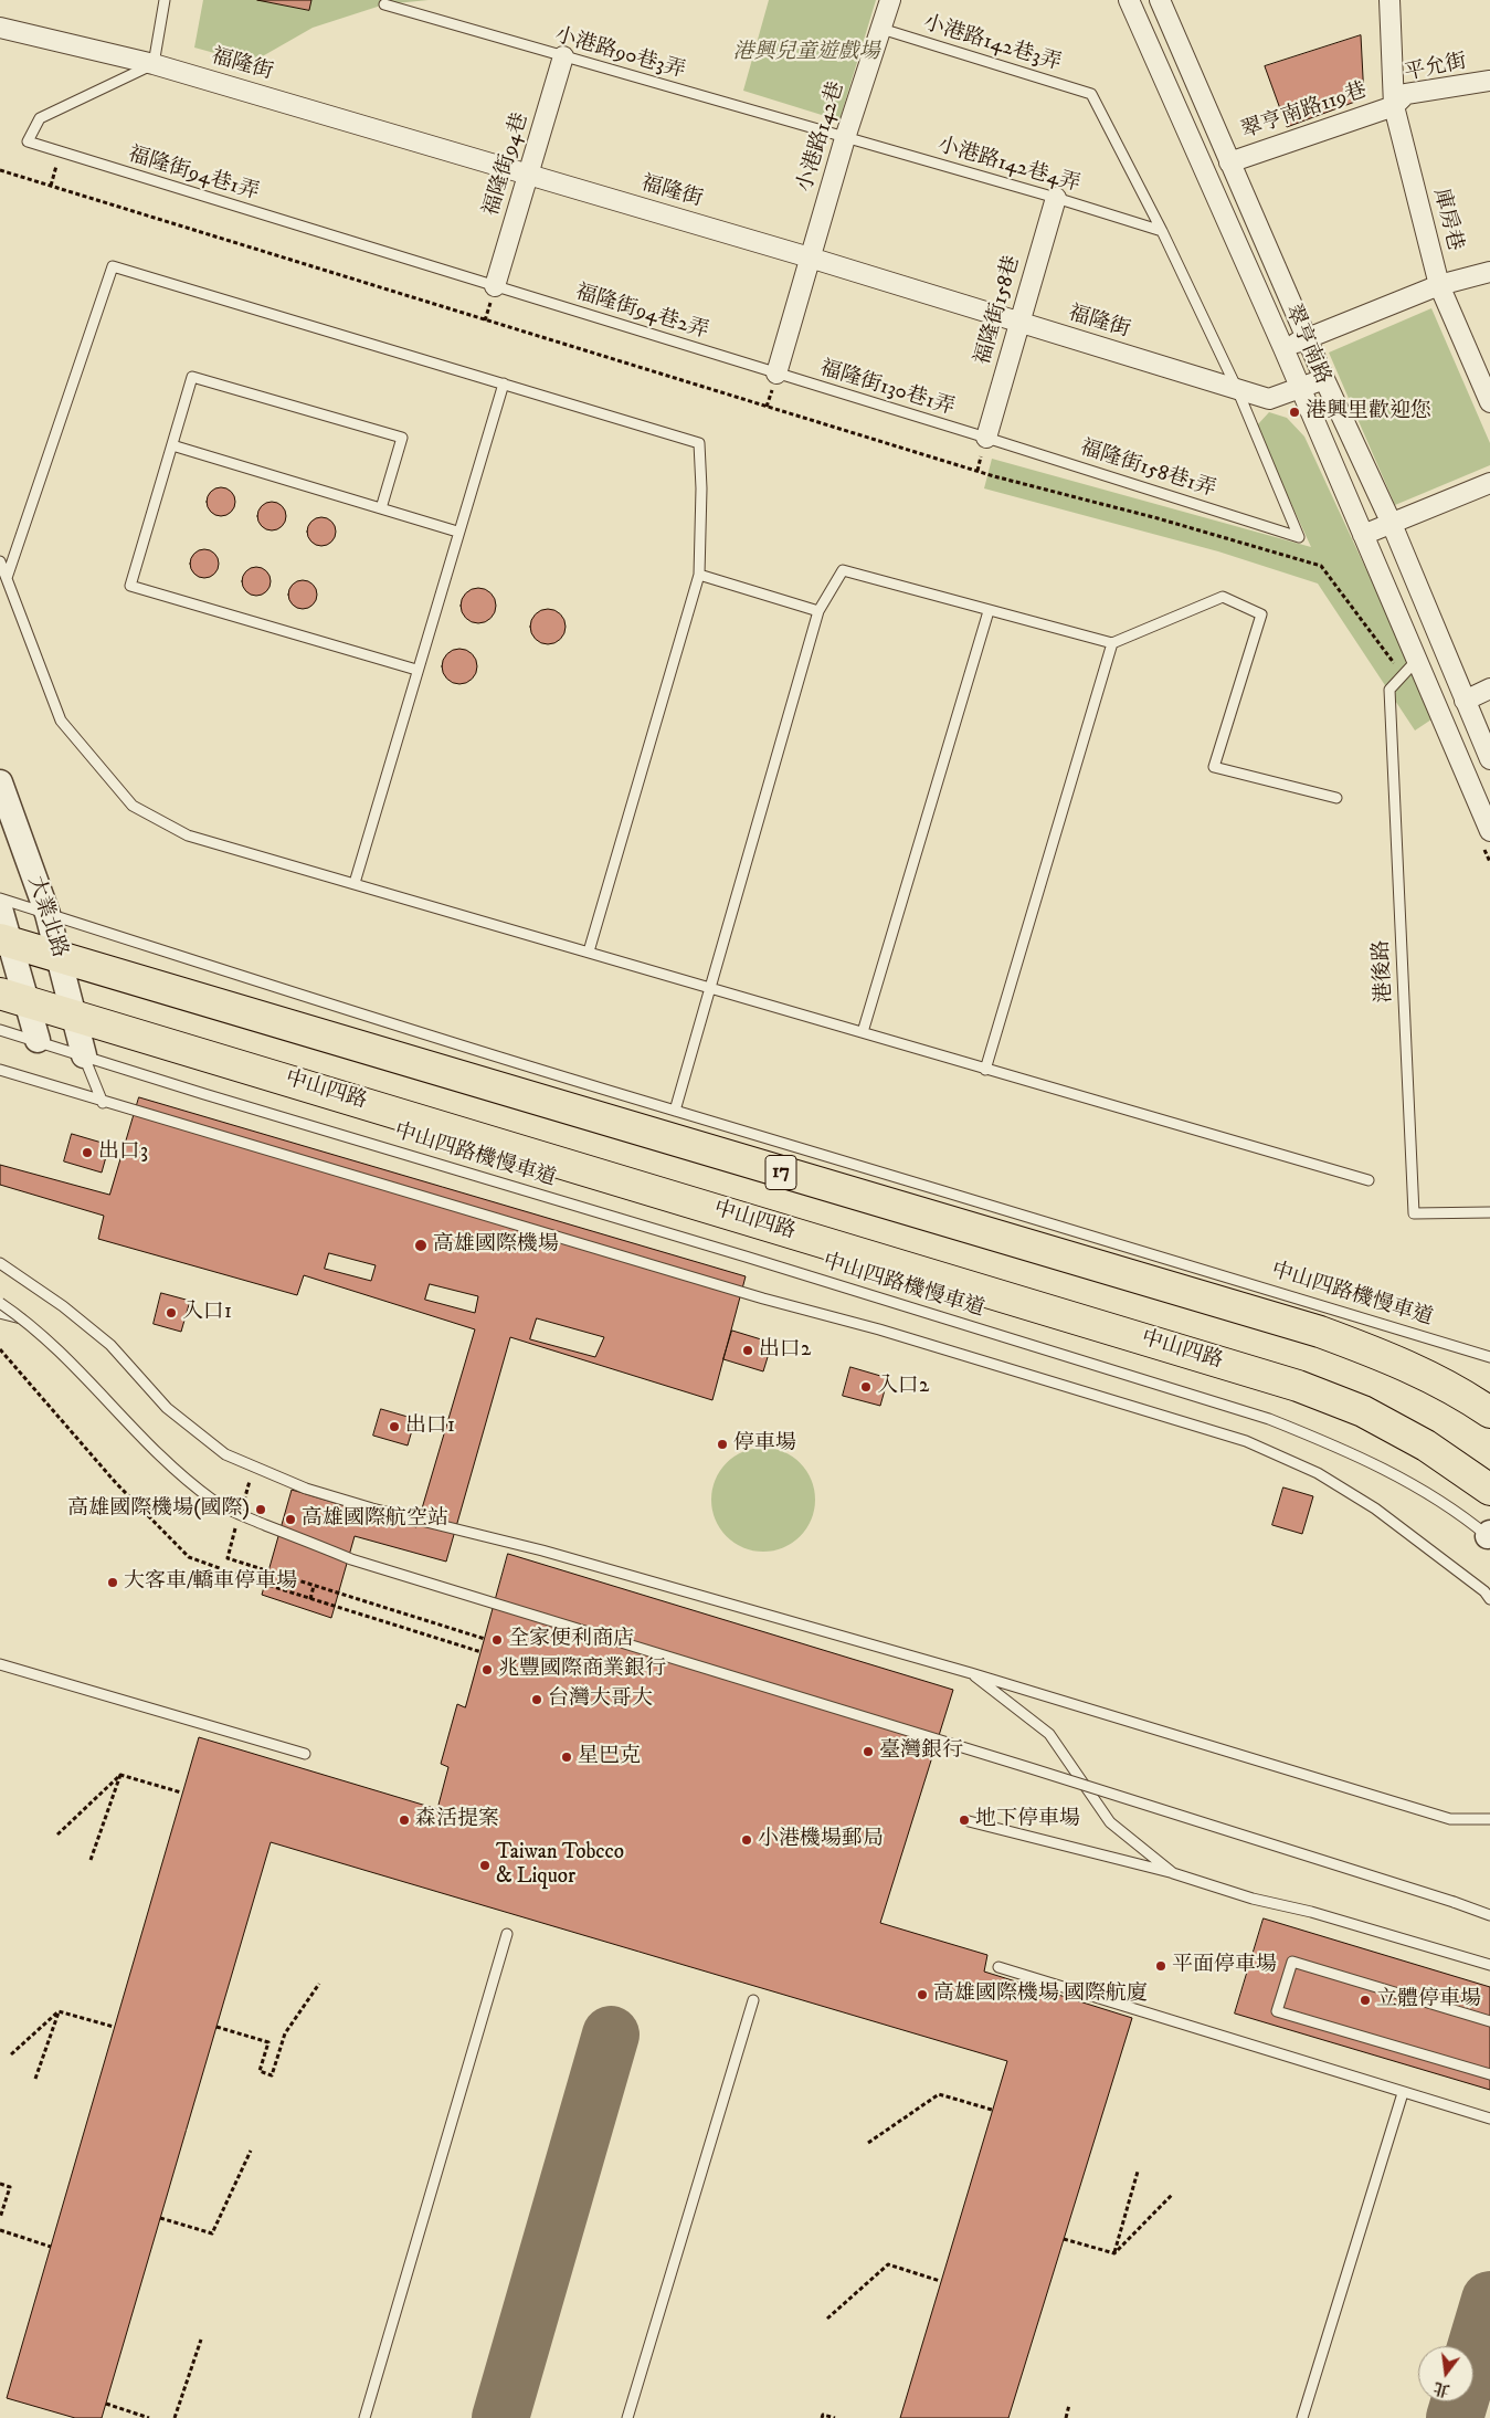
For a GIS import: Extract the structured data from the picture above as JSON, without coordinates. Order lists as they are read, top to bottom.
{
  "streets": {
    "main road": ["中山四路", "17"],
    "street": [
      "福隆街",
      "平允街",
      "翠亨南路119巷",
      "小港路142巷",
      "福隆街94巷",
      "庫房巷",
      "福隆街158巷",
      "翠亨南路",
      "大業北路"
    ],
    "lane": [
      "小港路142巷3弄",
      "小港路90巷3弄",
      "小港路142巷4弄",
      "福隆街94巷1弄",
      "福隆街94巷2弄",
      "福隆街130巷1弄",
      "福隆街158巷1弄",
      "港後路",
      "中山四路機慢車道"
    ]
  },
  "crossings": [
    ["小港路142巷3弄", "小港路142巷"],
    ["小港路142巷3弄", "小港路142巷4弄"],
    ["小港路90巷3弄", "小港路142巷"],
    ["小港路90巷3弄", "福隆街94巷"],
    ["小港路90巷3弄", "小港路142巷4弄"],
    ["福隆街", "小港路142巷"],
    ["福隆街", "福隆街94巷"],
    ["福隆街", "福隆街94巷1弄"],
    ["福隆街", "福隆街158巷"],
    ["福隆街", "翠亨南路"],
    ["福隆街", "福隆街158巷1弄"],
    ["平允街", "翠亨南路119巷"],
    ["平允街", "庫房巷"],
    ["翠亨南路119巷", "庫房巷"],
    ["翠亨南路119巷", "翠亨南路"],
    ["小港路142巷", "小港路142巷4弄"],
    ["小港路142巷", "福隆街94巷2弄"],
    ["小港路142巷", "福隆街130巷1弄"],
    ["福隆街94巷", "福隆街94巷1弄"],
    ["福隆街94巷", "福隆街94巷2弄"],
    ["小港路142巷4弄", "福隆街158巷"],
    ["福隆街94巷1弄", "福隆街94巷2弄"],
    ["福隆街158巷", "福隆街130巷1弄"],
    ["福隆街158巷", "福隆街158巷1弄"],
    ["福隆街94巷2弄", "福隆街130巷1弄"],
    ["翠亨南路", "港後路"],
    ["福隆街130巷1弄", "福隆街158巷1弄"],
    ["大業北路", "中山四路"],
    ["大業北路", "中山四路機慢車道"],
    ["大業北路", "17"]
  ],
  "parks": ["港興兒童遊戲場"],
  "places": [
    "港興里歡迎您",
    "出口3",
    "高雄國際機場",
    "入口1",
    "出口2",
    "入口2",
    "出口1",
    "停車場",
    "高雄國際機場(國際)",
    "高雄國際航空站",
    "大客車/轎車停車場",
    "全家便利商店",
    "兆豐國際商業銀行",
    "台灣大哥大",
    "臺灣銀行",
    "星巴克",
    "森活提案",
    "地下停車場",
    "小港機場郵局",
    "Taiwan Tobcco & Liquor",
    "平面停車場",
    "高雄國際機場 國際航廈",
    "立體停車場"
  ],
  "north": "bottom"
}
